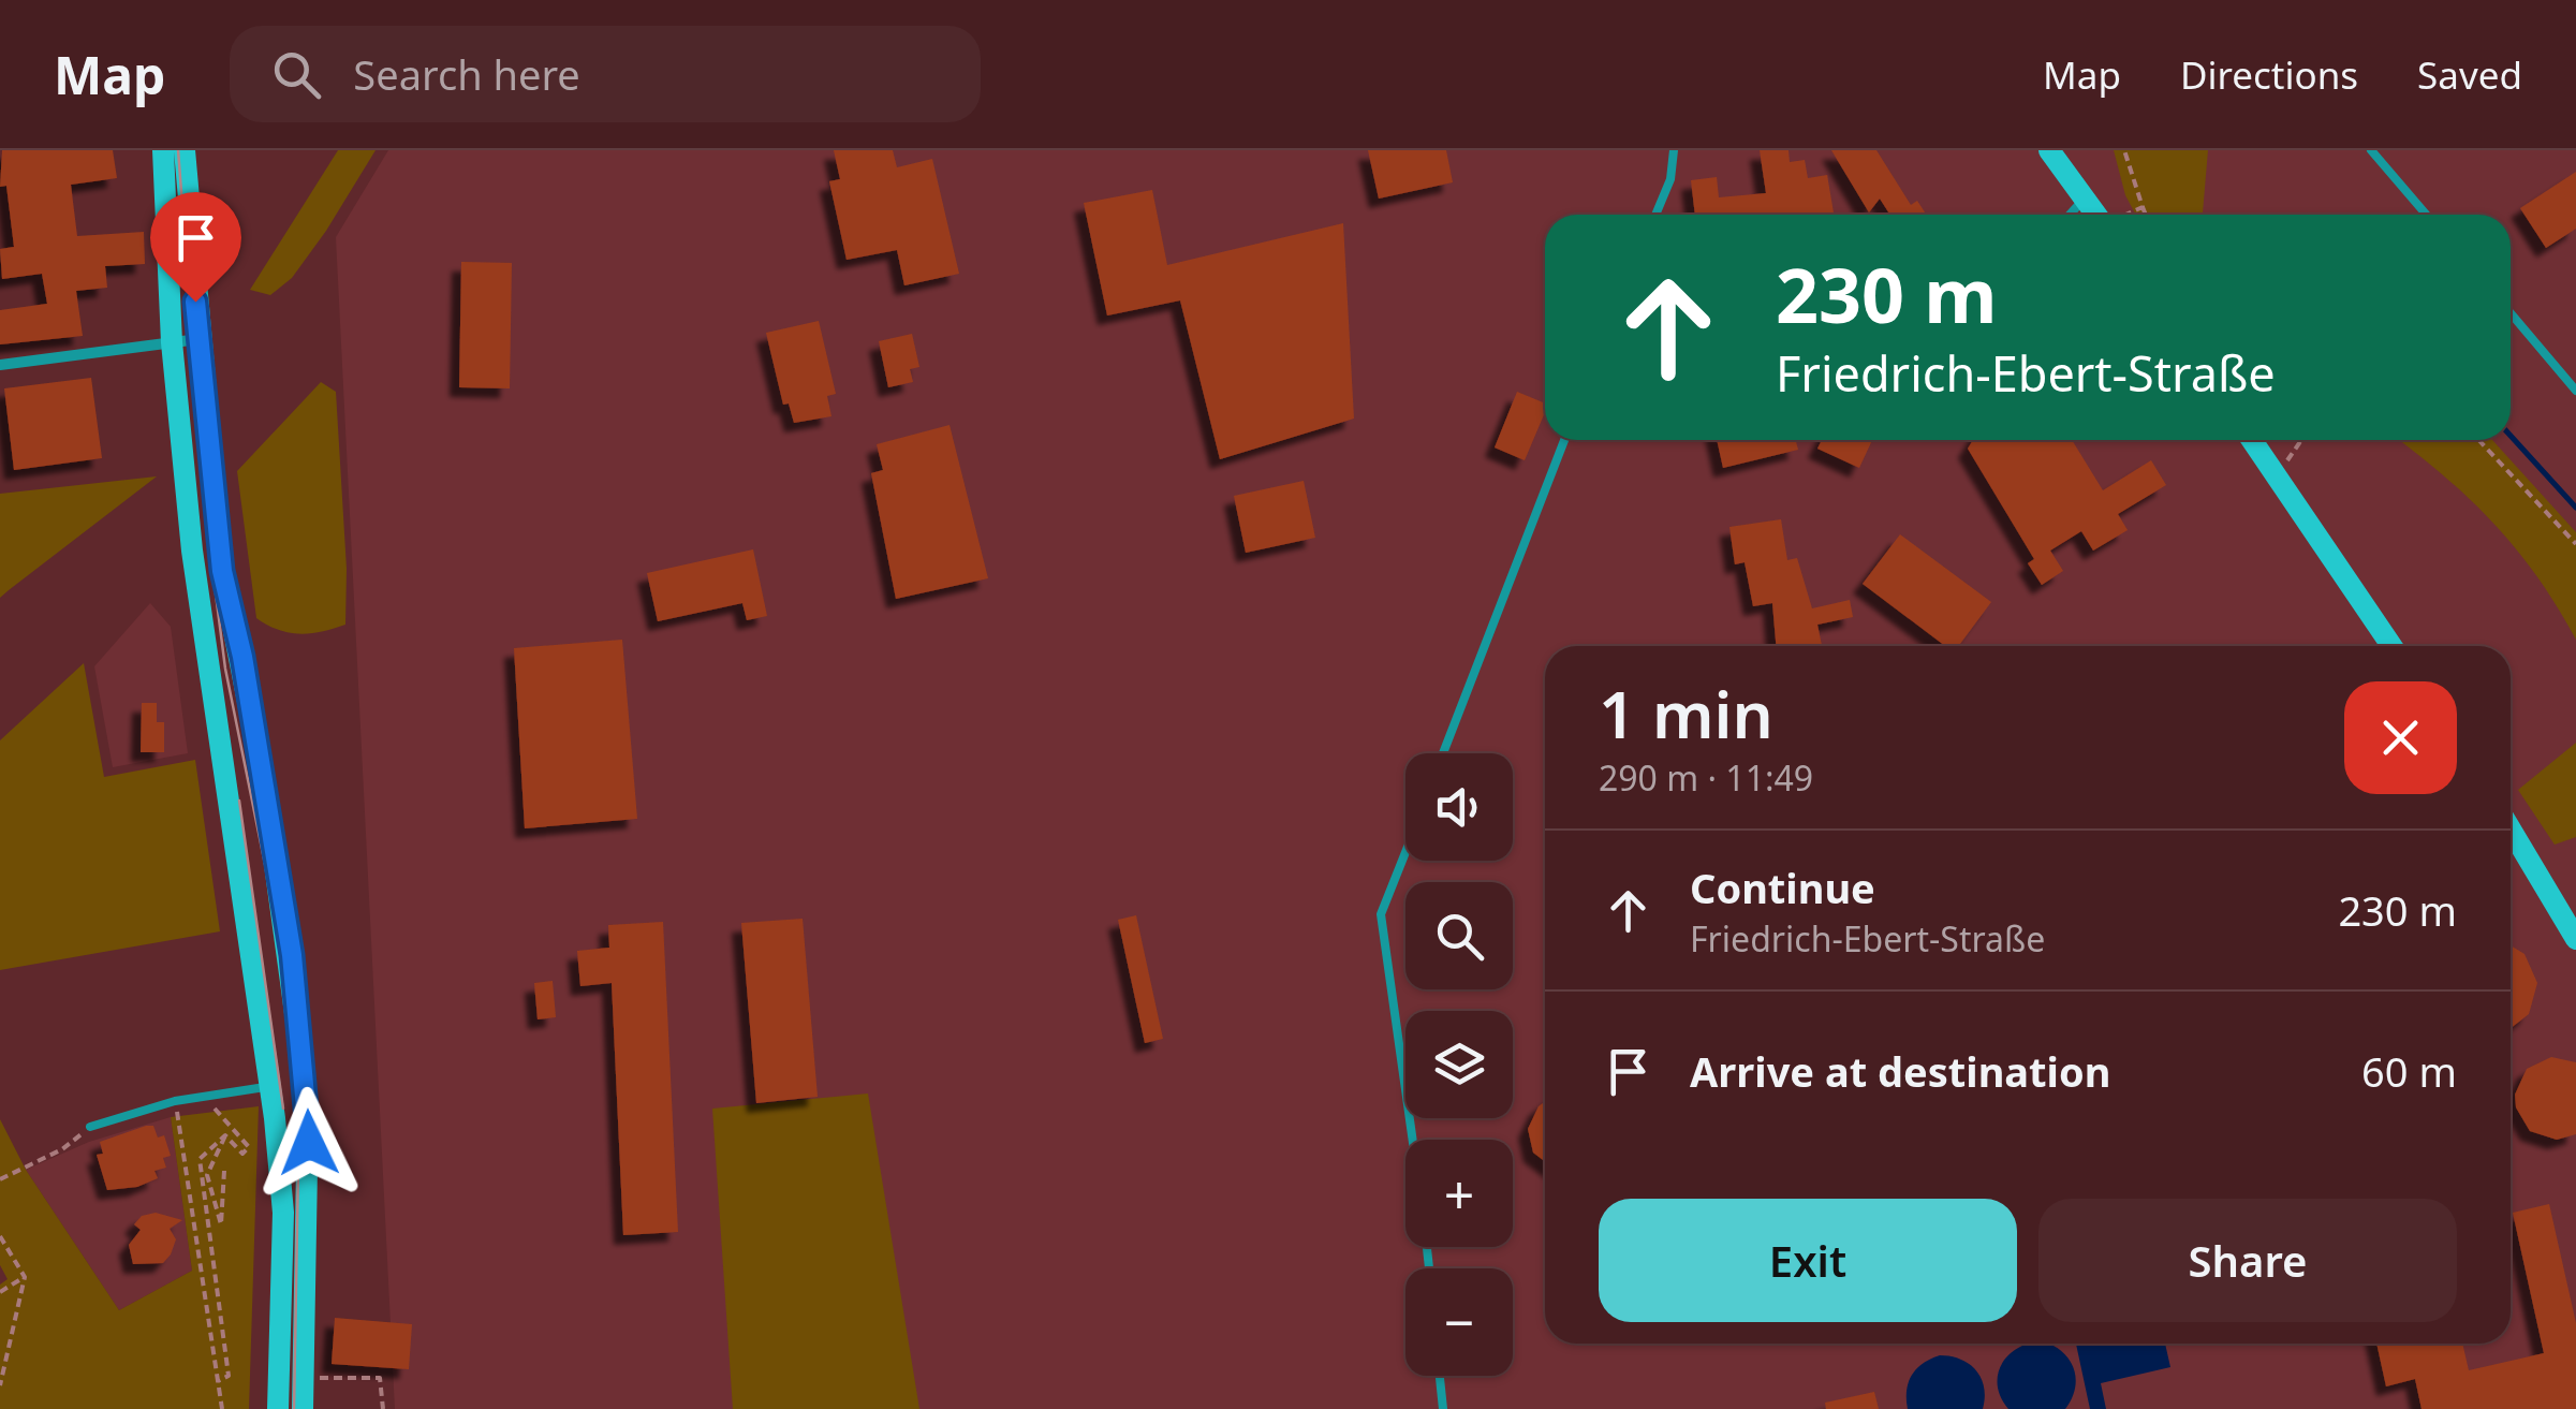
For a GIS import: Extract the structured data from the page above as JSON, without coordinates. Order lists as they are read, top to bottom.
{
  "page": {
    "header": "Map",
    "search": "Search here",
    "nav": ["Map", "Directions", "Saved"],
    "turn": ["230 m", "Friedrich-Ebert-Straße"],
    "heading": ["1 min", "290 m · 11:49"],
    "map_buttons": ["+", "−"],
    "list": [
      {
        "name": "Continue",
        "note": "Friedrich-Ebert-Straße",
        "value": "230 m"
      },
      {
        "name": "Arrive at destination",
        "value": "60 m"
      }
    ],
    "buttons": ["Exit", "Share"]
  }
}
